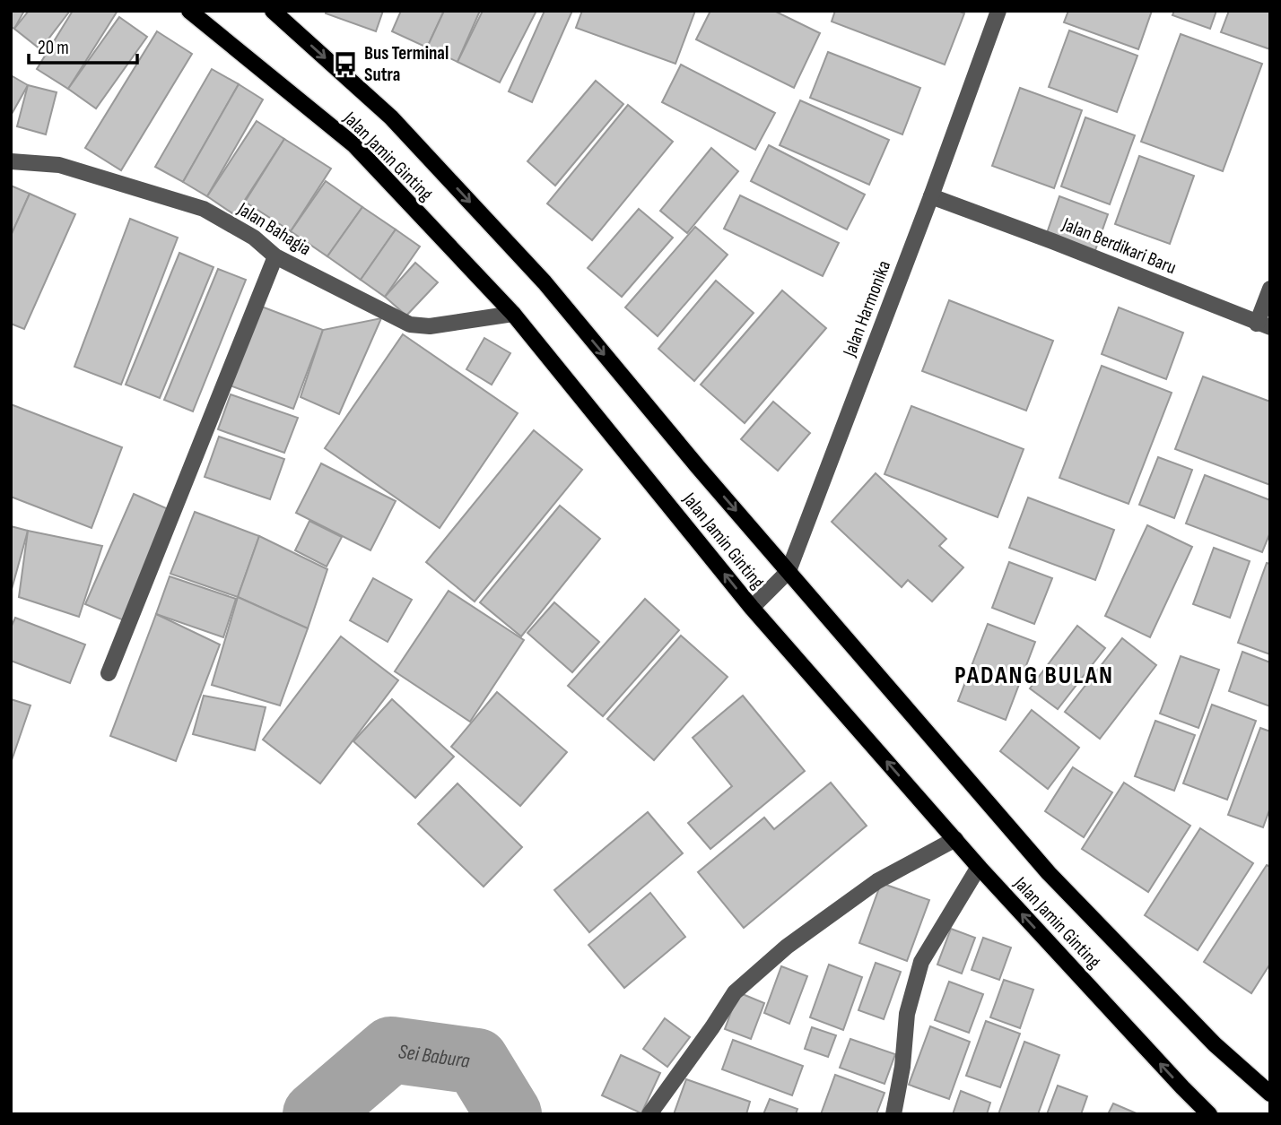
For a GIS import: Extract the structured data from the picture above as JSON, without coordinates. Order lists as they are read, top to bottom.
{
  "streets": {
    "main road": ["Jalan Jamin Ginting"],
    "street": ["Jalan Bahagia", "Jalan Berdikari Baru", "Jalan Harmonika"]
  },
  "crossings": [
    ["Jalan Jamin Ginting", "Jalan Bahagia"],
    ["Jalan Jamin Ginting", "Jalan Harmonika"],
    ["Jalan Berdikari Baru", "Jalan Harmonika"]
  ],
  "districts": ["PADANG BULAN"],
  "water": ["Sei Babura"],
  "places": {
    "bus stop": ["Bus Terminal Sutra"]
  },
  "scale_bar": "20 m"
}
